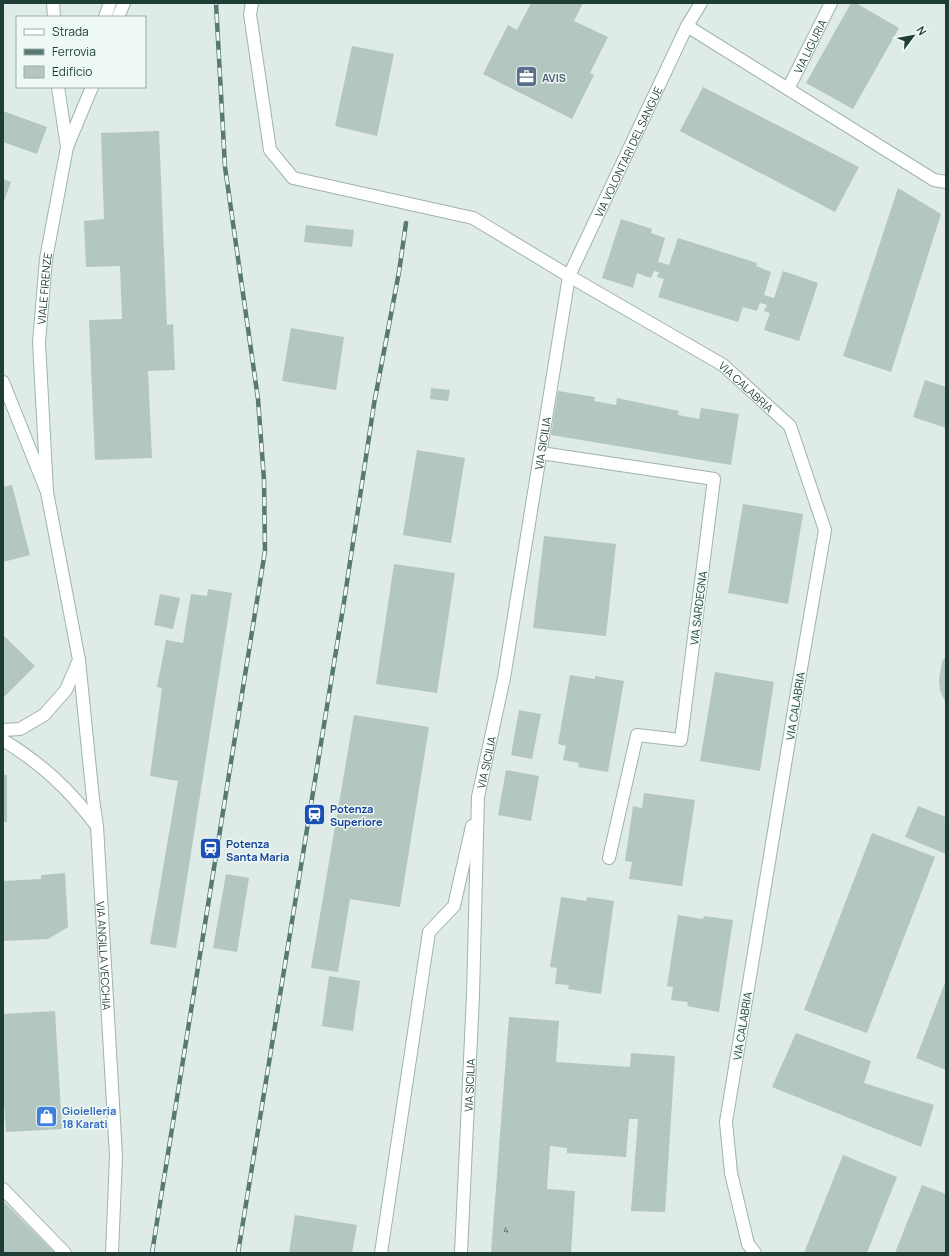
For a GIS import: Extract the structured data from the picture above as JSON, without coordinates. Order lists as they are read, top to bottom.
{
  "streets": {
    "street": [
      "VIA LIGURIA",
      "VIA VOLONTARI DEL SANGUE",
      "VIALE FIRENZE",
      "VIA CALABRIA",
      "VIA SICILIA",
      "VIA SARDEGNA",
      "VIA ANGILLA VECCHIA"
    ]
  },
  "crossings": [
    ["VIA VOLONTARI DEL SANGUE", "VIA CALABRIA"],
    ["VIA VOLONTARI DEL SANGUE", "VIA SICILIA"],
    ["VIALE FIRENZE", "VIA ANGILLA VECCHIA"],
    ["VIA CALABRIA", "VIA SICILIA"],
    ["VIA SICILIA", "VIA SARDEGNA"]
  ],
  "places": {
    "office": ["AVIS"],
    "station": ["Potenza Superiore", "Potenza Santa Maria"],
    "shop": ["Gioielleria 18 Karati"]
  },
  "house_numbers": ["4"],
  "legend": ["Strada", "Ferrovia", "Edificio"],
  "north": "top right"
}
